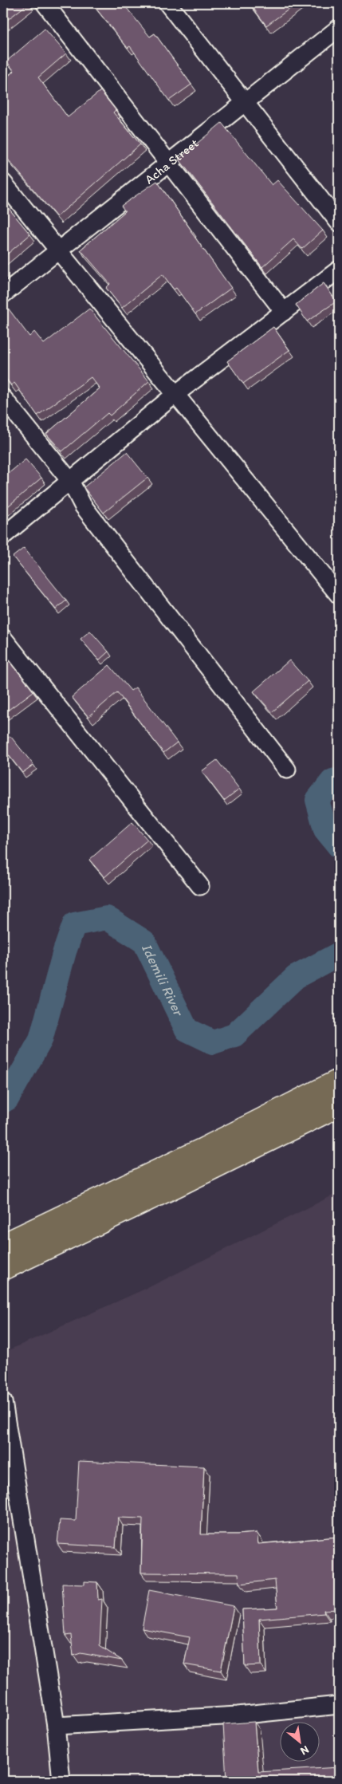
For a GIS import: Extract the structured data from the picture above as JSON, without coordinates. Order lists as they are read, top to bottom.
{
  "streets": {
    "street": ["Acha Street"]
  },
  "water": ["Idemili River"],
  "north": "bottom right"
}
